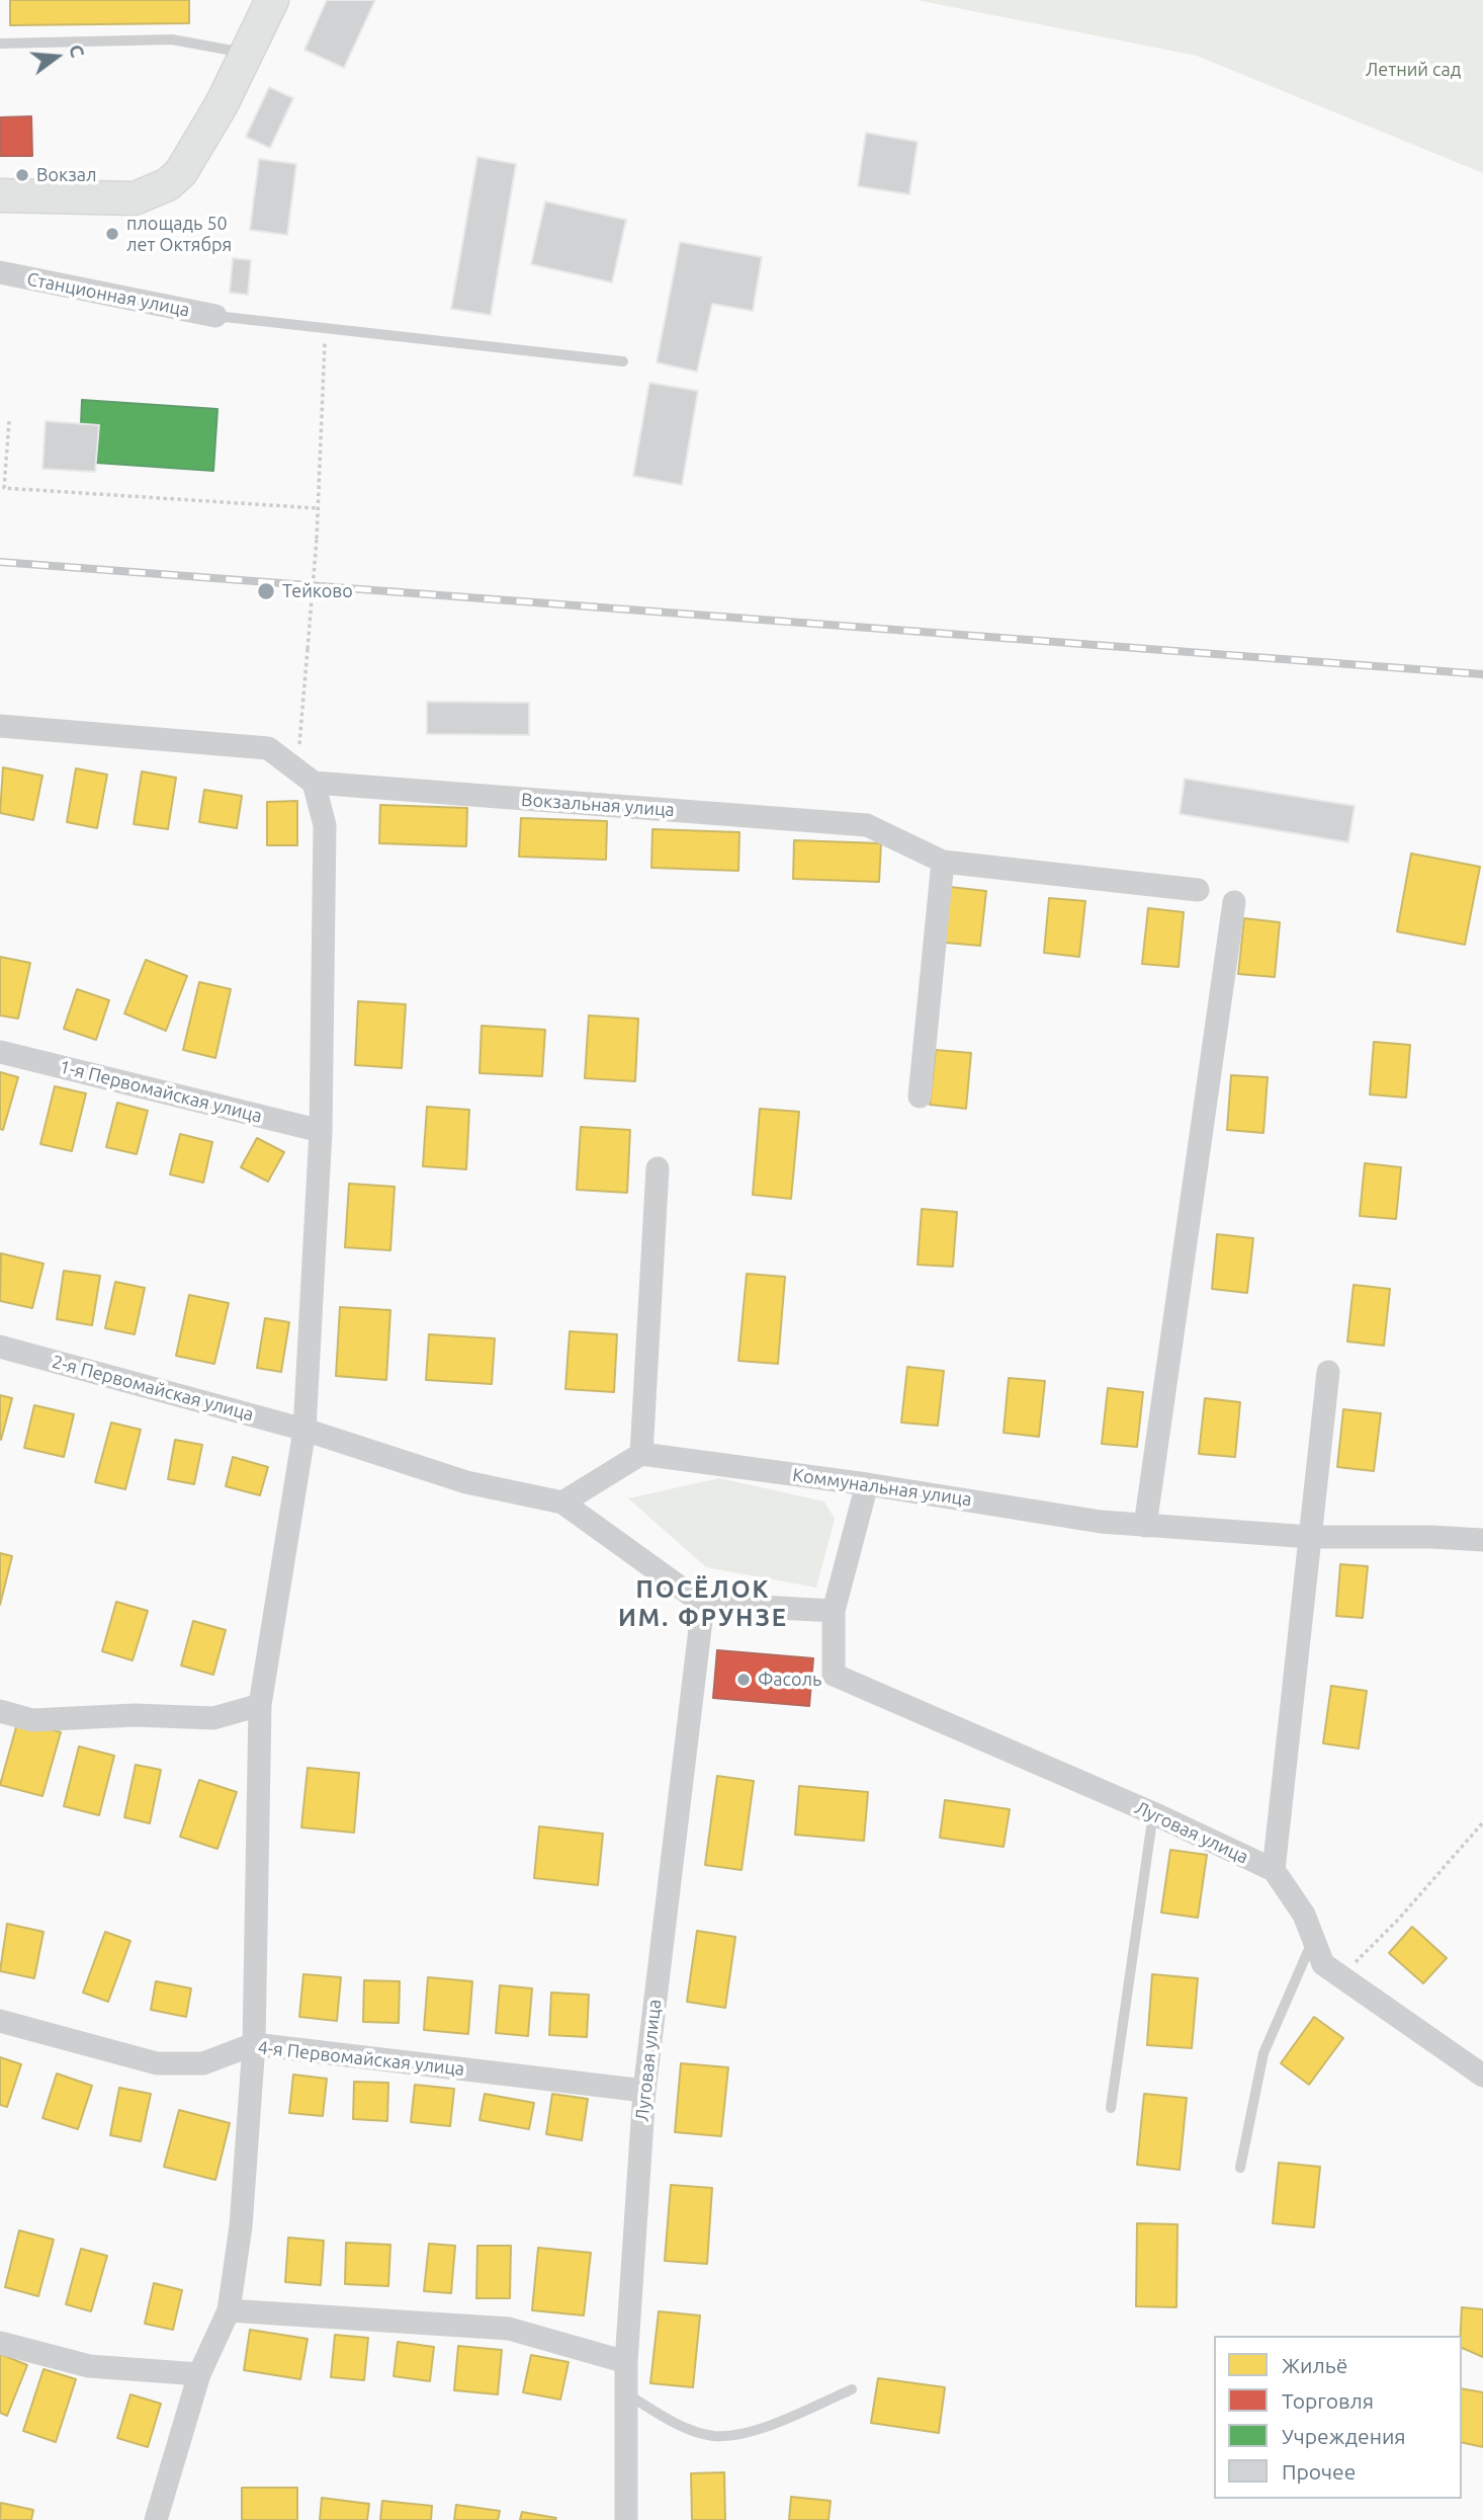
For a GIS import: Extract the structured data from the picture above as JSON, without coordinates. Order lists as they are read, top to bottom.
{
  "streets": {
    "street": [
      "Станционная улица",
      "Вокзальная улица",
      "1-я Первомайская улица",
      "2-я Первомайская улица",
      "Коммунальная улица",
      "Луговая улица",
      "4-я Первомайская улица"
    ]
  },
  "crossings": [
    ["Луговая улица", "4-я Первомайская улица"]
  ],
  "districts": ["ПОСЁЛОК ИМ. ФРУНЗЕ"],
  "parks": ["Летний сад"],
  "places": [
    "Вокзал",
    "площадь 50 лет Октября",
    "Тейково",
    "Фасоль"
  ],
  "legend": [
    "Жильё",
    "Торговля",
    "Учреждения",
    "Прочее"
  ],
  "north": "right"
}
